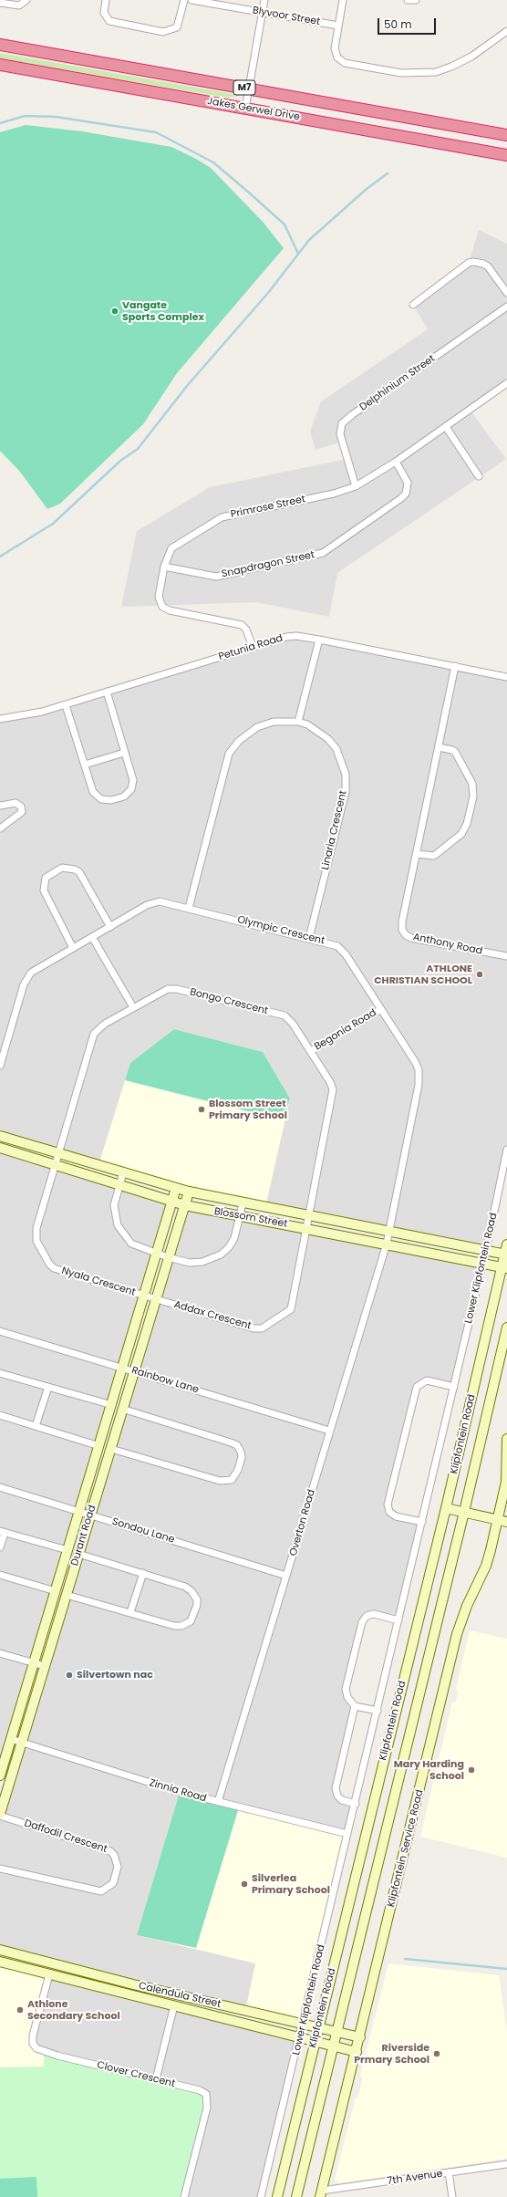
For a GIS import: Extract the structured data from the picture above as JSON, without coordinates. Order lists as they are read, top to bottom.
{
  "streets": {
    "highway": ["M7", "Jakes Gerwel Drive"],
    "street": [
      "Blyvoor Street",
      "Delphinium Street",
      "Primrose Street",
      "Snapdragon Street",
      "Petunia Road",
      "Linaria Crescent",
      "Olympic Crescent",
      "Anthony Road",
      "Bongo Crescent",
      "Begonia Road",
      "Blossom Street",
      "Lower Klipfontein Road",
      "Nyala Crescent",
      "Addax Crescent",
      "Rainbow Lane",
      "Klipfontein Road",
      "Overton Road",
      "Sondou Lane",
      "Durant Road",
      "Zinnia Road",
      "Daffodil Crescent",
      "Klipfontein Service Road",
      "Calendula Street",
      "Clover Crescent",
      "7th Avenue"
    ]
  },
  "crossings": [
    ["Delphinium Street", "Primrose Street"],
    ["Primrose Street", "Snapdragon Street"],
    ["Primrose Street", "Petunia Road"],
    ["Petunia Road", "Anthony Road"],
    ["Linaria Crescent", "Olympic Crescent"],
    ["Olympic Crescent", "Begonia Road"],
    ["Olympic Crescent", "Blossom Street"],
    ["Olympic Crescent", "Overton Road"],
    ["Bongo Crescent", "Begonia Road"],
    ["Bongo Crescent", "Blossom Street"],
    ["Bongo Crescent", "Nyala Crescent"],
    ["Bongo Crescent", "Addax Crescent"],
    ["Blossom Street", "Lower Klipfontein Road"],
    ["Blossom Street", "Nyala Crescent"],
    ["Blossom Street", "Addax Crescent"],
    ["Blossom Street", "Klipfontein Road"],
    ["Blossom Street", "Overton Road"],
    ["Blossom Street", "Durant Road"],
    ["Lower Klipfontein Road", "Zinnia Road"],
    ["Lower Klipfontein Road", "Calendula Street"],
    ["Nyala Crescent", "Addax Crescent"],
    ["Nyala Crescent", "Durant Road"],
    ["Addax Crescent", "Durant Road"],
    ["Rainbow Lane", "Overton Road"],
    ["Rainbow Lane", "Durant Road"],
    ["Klipfontein Road", "Calendula Street"],
    ["Overton Road", "Sondou Lane"],
    ["Overton Road", "Zinnia Road"],
    ["Sondou Lane", "Durant Road"],
    ["Durant Road", "Zinnia Road"],
    ["Durant Road", "Daffodil Crescent"],
    ["Klipfontein Service Road", "Calendula Street"],
    ["Klipfontein Service Road", "7th Avenue"],
    ["Calendula Street", "Clover Crescent"]
  ],
  "places": [
    "Vangate Sports Complex",
    "ATHLONE CHRISTIAN SCHOOL",
    "Blossom Street Primary School",
    "Silvertown nac",
    "Mary Harding School",
    "Silverlea Primary School",
    "Athlone Secondary School",
    "Riverside Prmary School"
  ],
  "scale_bar": "50 m"
}
